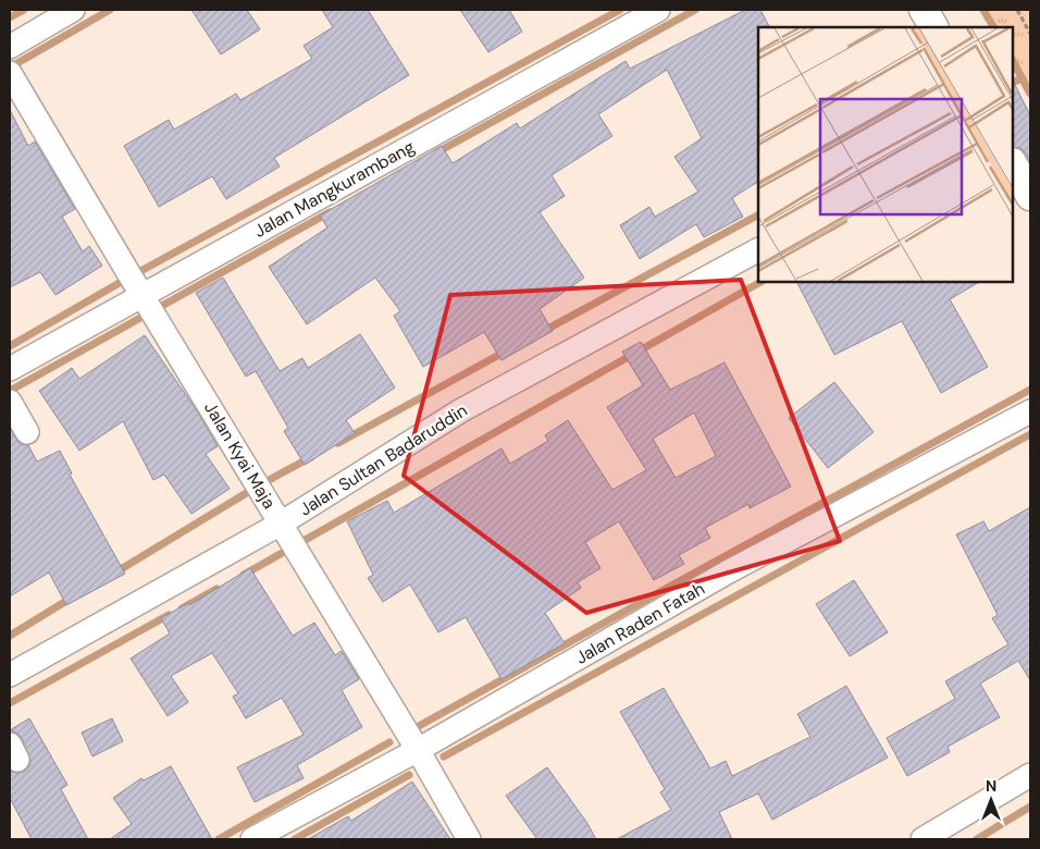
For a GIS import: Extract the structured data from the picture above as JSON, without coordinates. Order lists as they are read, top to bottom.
{
  "streets": {
    "street": [
      "Jalan Mangkurambang",
      "Jalan Kyai Maja",
      "Jalan Sultan Badaruddin",
      "Jalan Raden Fatah"
    ]
  },
  "crossings": [
    ["Jalan Mangkurambang", "Jalan Kyai Maja"],
    ["Jalan Kyai Maja", "Jalan Sultan Badaruddin"],
    ["Jalan Kyai Maja", "Jalan Raden Fatah"]
  ],
  "north": "top"
}
